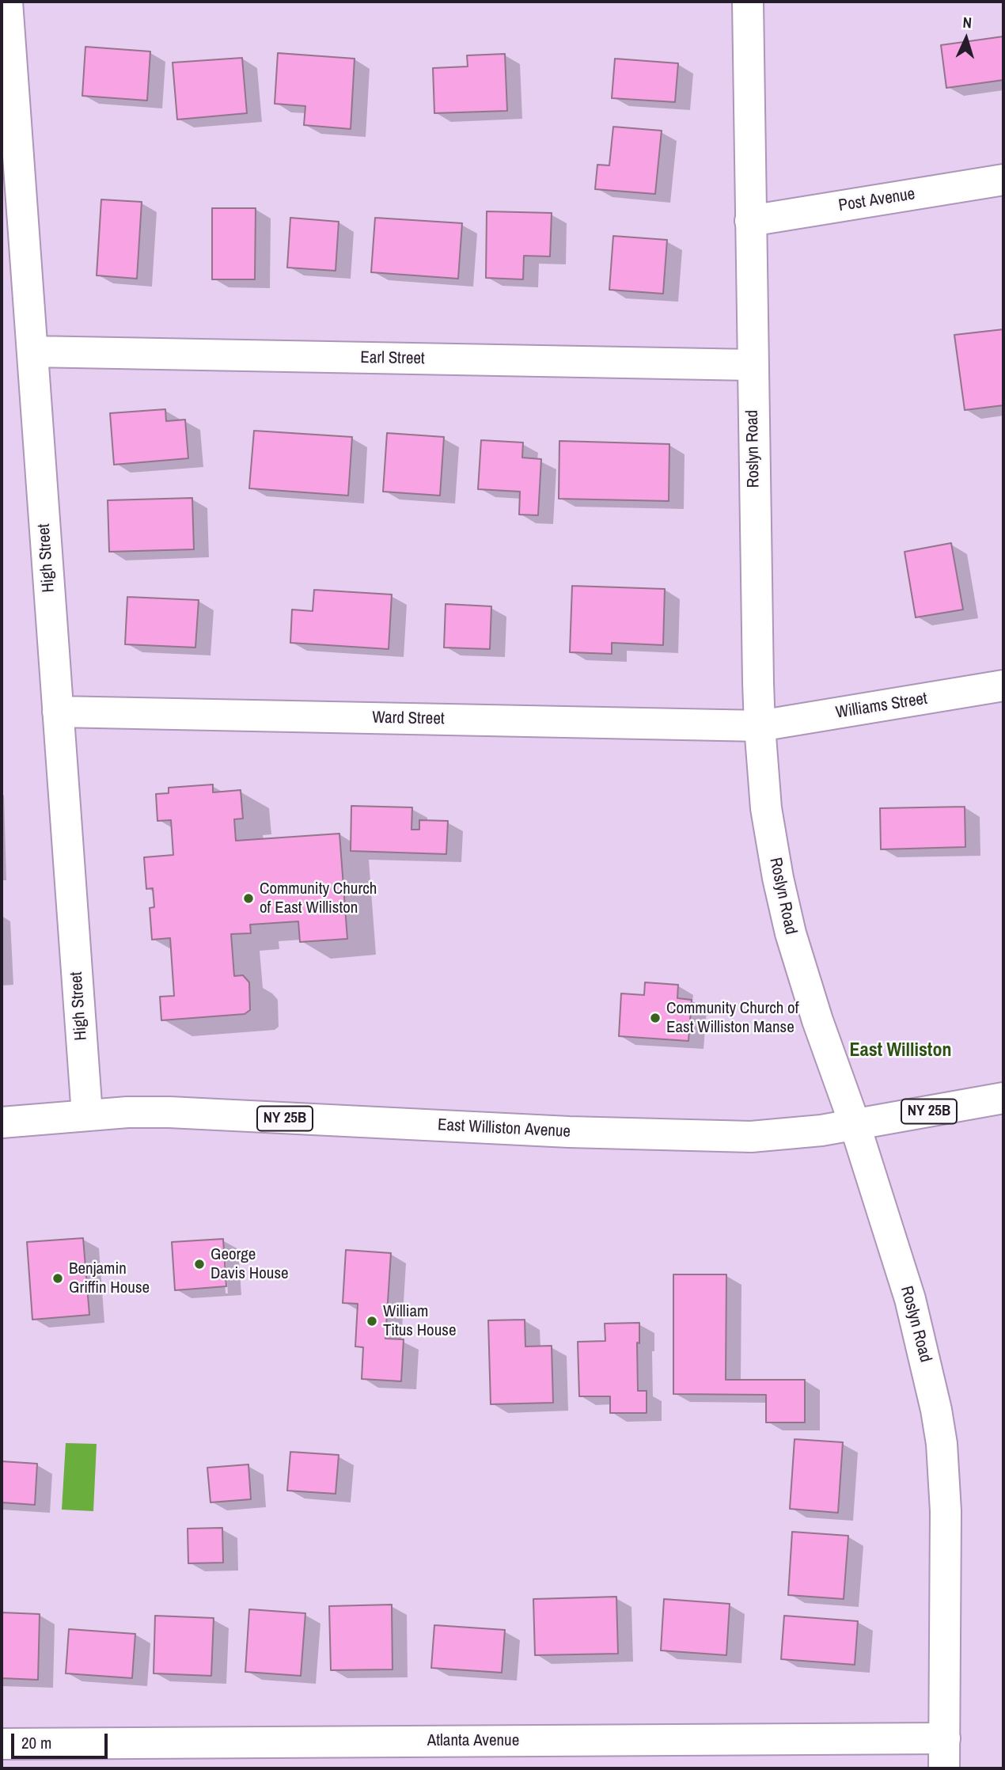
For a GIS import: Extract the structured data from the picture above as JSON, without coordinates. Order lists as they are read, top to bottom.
{
  "streets": {
    "street": [
      "Post Avenue",
      "Earl Street",
      "Roslyn Road",
      "High Street",
      "Williams Street",
      "Ward Street",
      "NY 25B",
      "East Williston Avenue",
      "Atlanta Avenue"
    ]
  },
  "crossings": [
    ["Post Avenue", "Roslyn Road"],
    ["Earl Street", "Roslyn Road"],
    ["Earl Street", "High Street"],
    ["Roslyn Road", "Williams Street"],
    ["Roslyn Road", "Ward Street"],
    ["Roslyn Road", "East Williston Avenue"],
    ["Roslyn Road", "Atlanta Avenue"],
    ["High Street", "Ward Street"],
    ["High Street", "East Williston Avenue"],
    ["Williams Street", "Ward Street"]
  ],
  "districts": ["East Williston"],
  "places": [
    "Community Church of East Williston",
    "Community Church of East Williston Manse",
    "George Davis House",
    "Benjamin Griffin House",
    "William Titus House"
  ],
  "scale_bar": "20 m",
  "north": "top"
}
